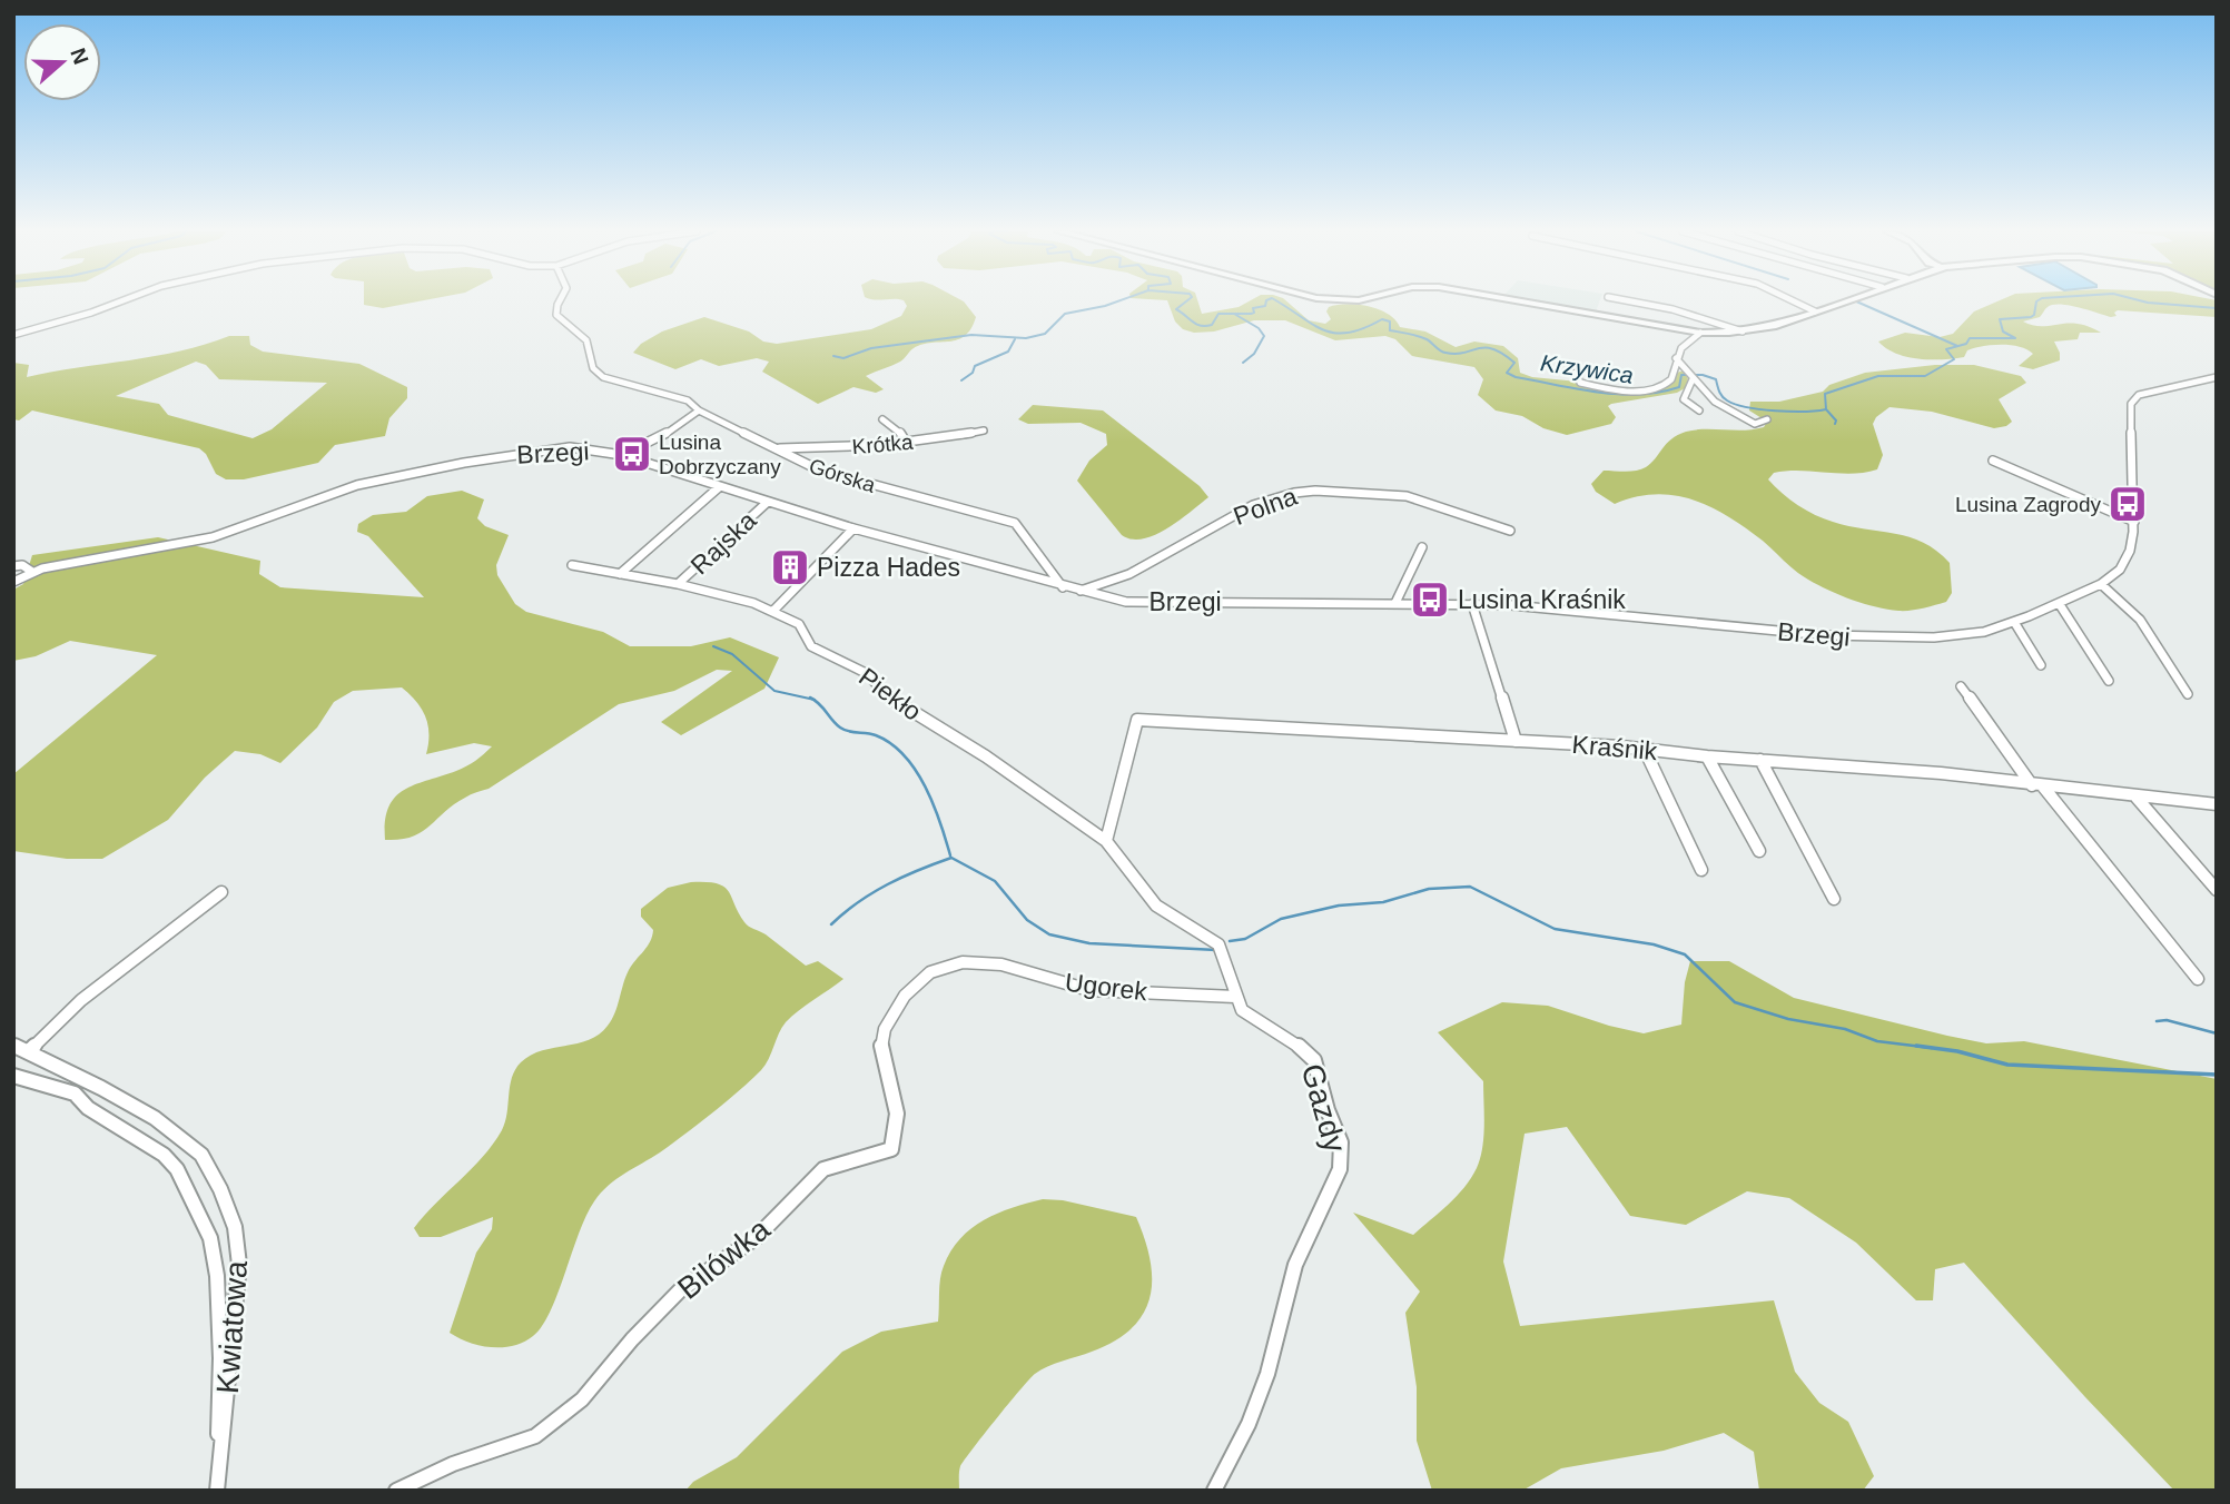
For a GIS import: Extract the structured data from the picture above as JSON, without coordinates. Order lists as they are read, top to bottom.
{
  "streets": {
    "street": [
      "Krótka",
      "Brzegi",
      "Górska",
      "Polna",
      "Rajska",
      "Piekło",
      "Kraśnik",
      "Ugorek",
      "Gazdy",
      "Bilówka",
      "Kwiatowa"
    ]
  },
  "crossings": [
    ["Krótka", "Górska"],
    ["Brzegi", "Górska"],
    ["Brzegi", "Polna"],
    ["Brzegi", "Rajska"],
    ["Rajska", "Piekło"],
    ["Piekło", "Kraśnik"],
    ["Piekło", "Gazdy"],
    ["Kraśnik", "Gazdy"],
    ["Ugorek", "Gazdy"],
    ["Ugorek", "Bilówka"]
  ],
  "water": ["Krzywica"],
  "places": {
    "bus stop": ["Lusina Dobrzyczany", "Lusina Zagrody", "Lusina Kraśnik"],
    "building": ["Pizza Hades"]
  },
  "north": "right"
}
